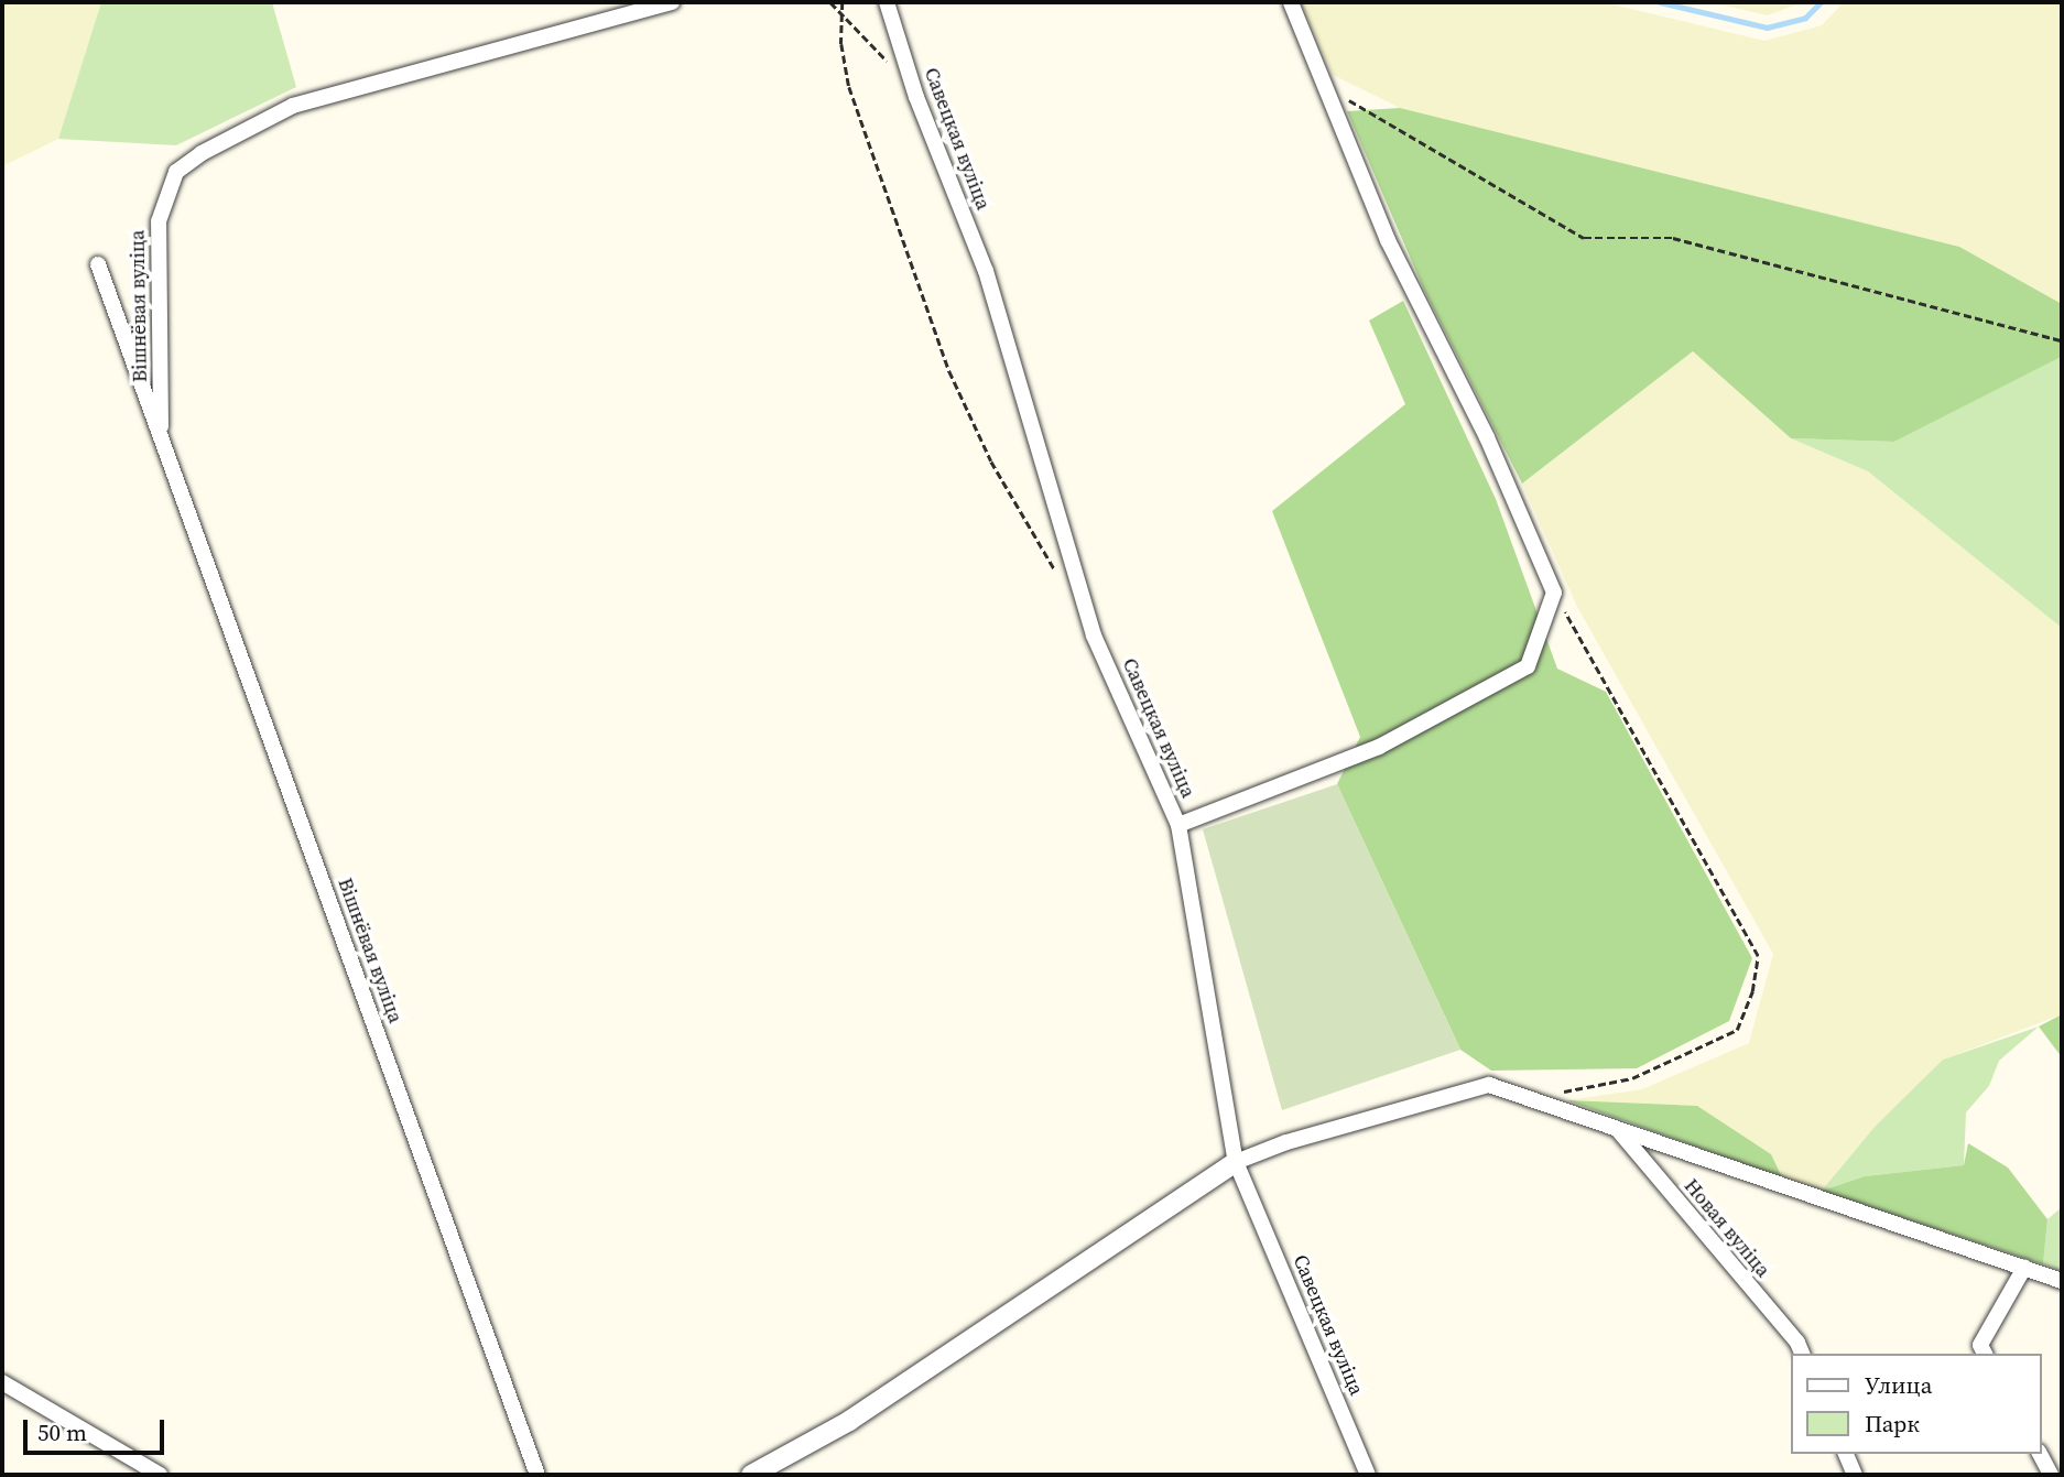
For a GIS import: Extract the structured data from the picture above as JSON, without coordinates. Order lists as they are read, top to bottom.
{
  "streets": {
    "street": ["Савецкая вуліца", "Вішнёвая вуліца", "Новая вуліца"]
  },
  "legend": ["Улица", "Парк"],
  "scale_bar": "50 m"
}
